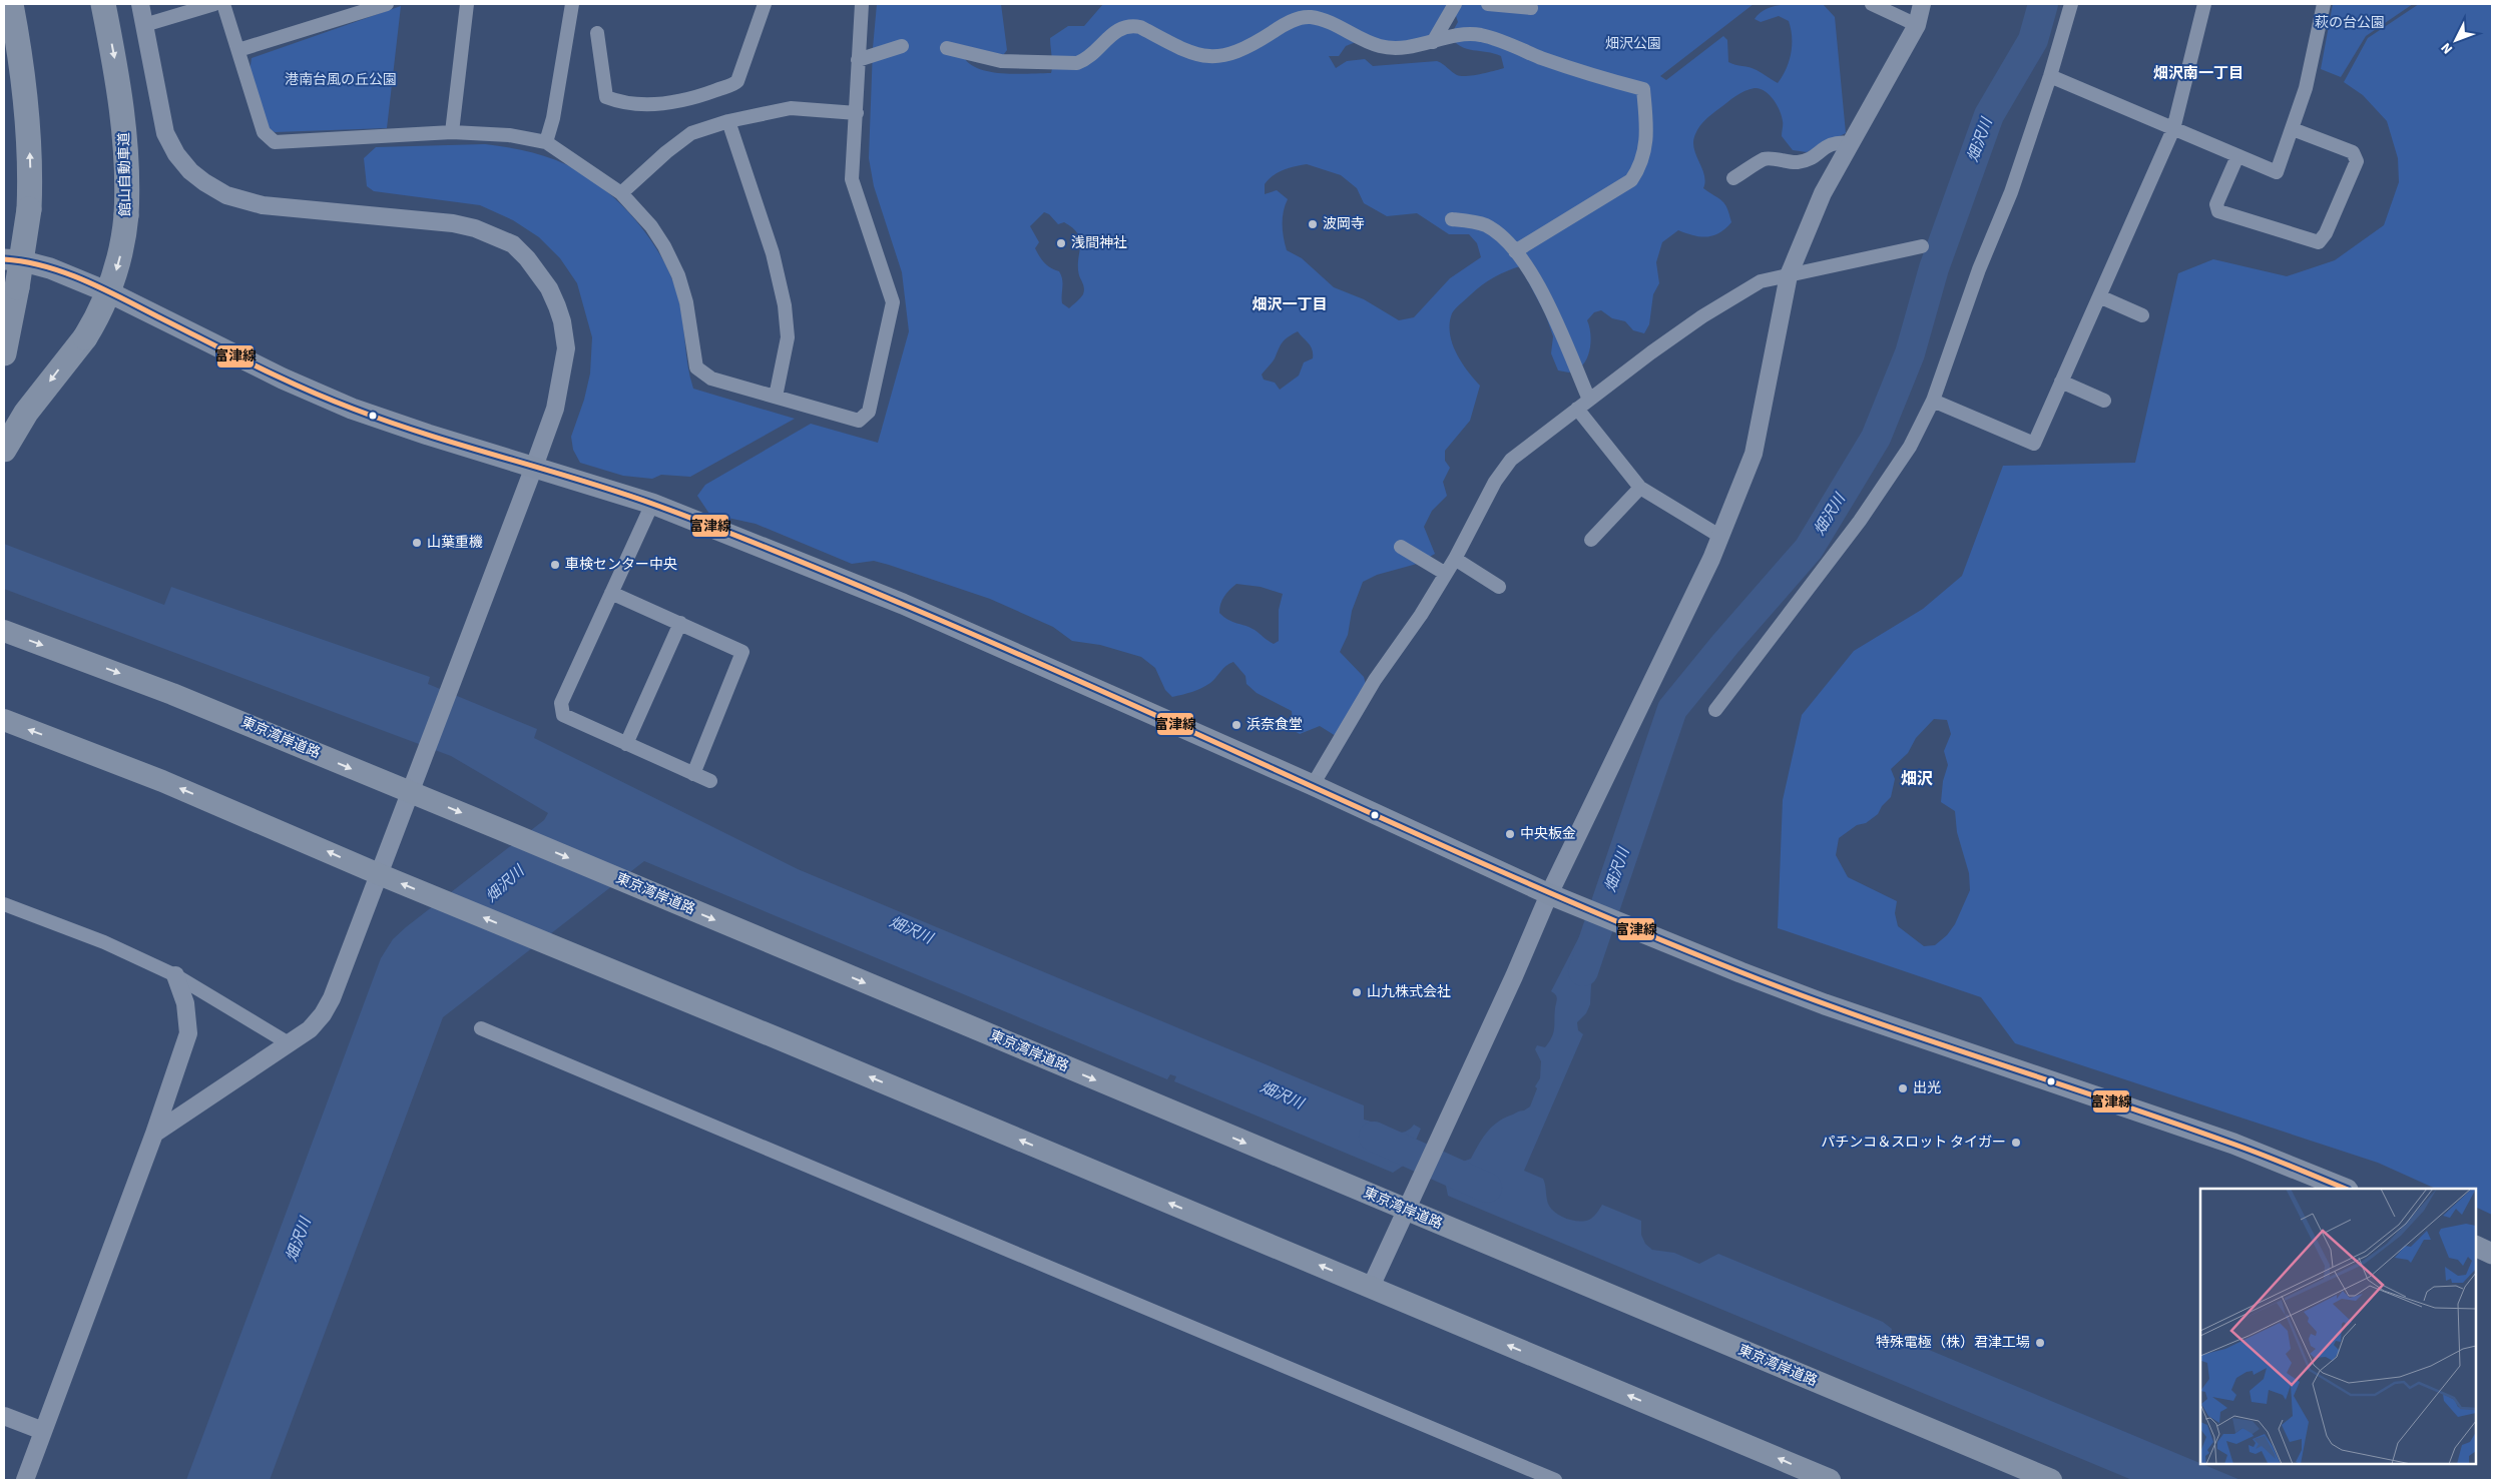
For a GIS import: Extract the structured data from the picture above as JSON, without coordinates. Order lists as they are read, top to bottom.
{
  "streets": {
    "highway": ["館山自動車道", "東京湾岸道路"]
  },
  "districts": ["畑沢南一丁目", "畑沢一丁目", "畑沢"],
  "water": ["畑沢川"],
  "parks": ["萩の台公園", "畑沢公園", "港南台風の丘公園"],
  "places": [
    "波岡寺",
    "浅間神社",
    "山葉重機",
    "車検センター中央",
    "浜奈食堂",
    "中央板金",
    "山九株式会社",
    "出光",
    "パチンコ＆スロット タイガー",
    "特殊電極（株）君津工場"
  ],
  "lines": ["transit line 富津線"],
  "north": "bottom left"
}
